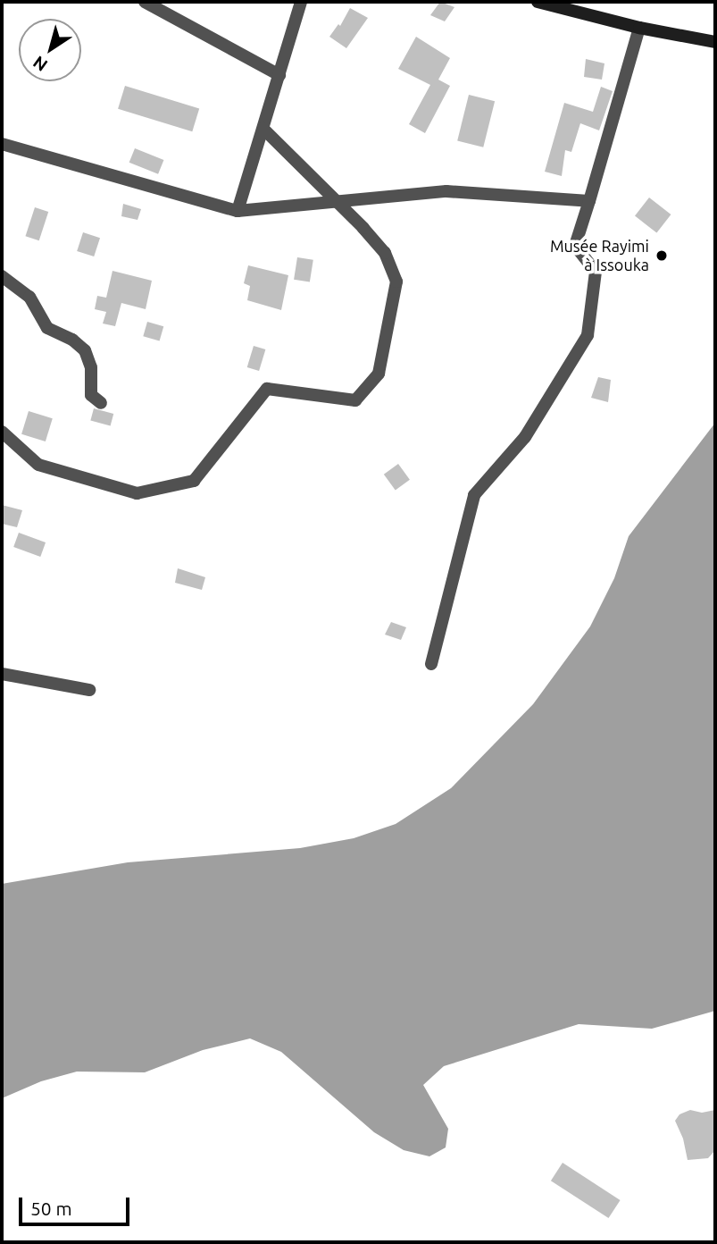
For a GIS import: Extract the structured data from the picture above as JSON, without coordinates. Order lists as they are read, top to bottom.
{
  "places": ["Musée Rayimi à Issouka"],
  "scale_bar": "50 m",
  "north": "bottom left"
}
